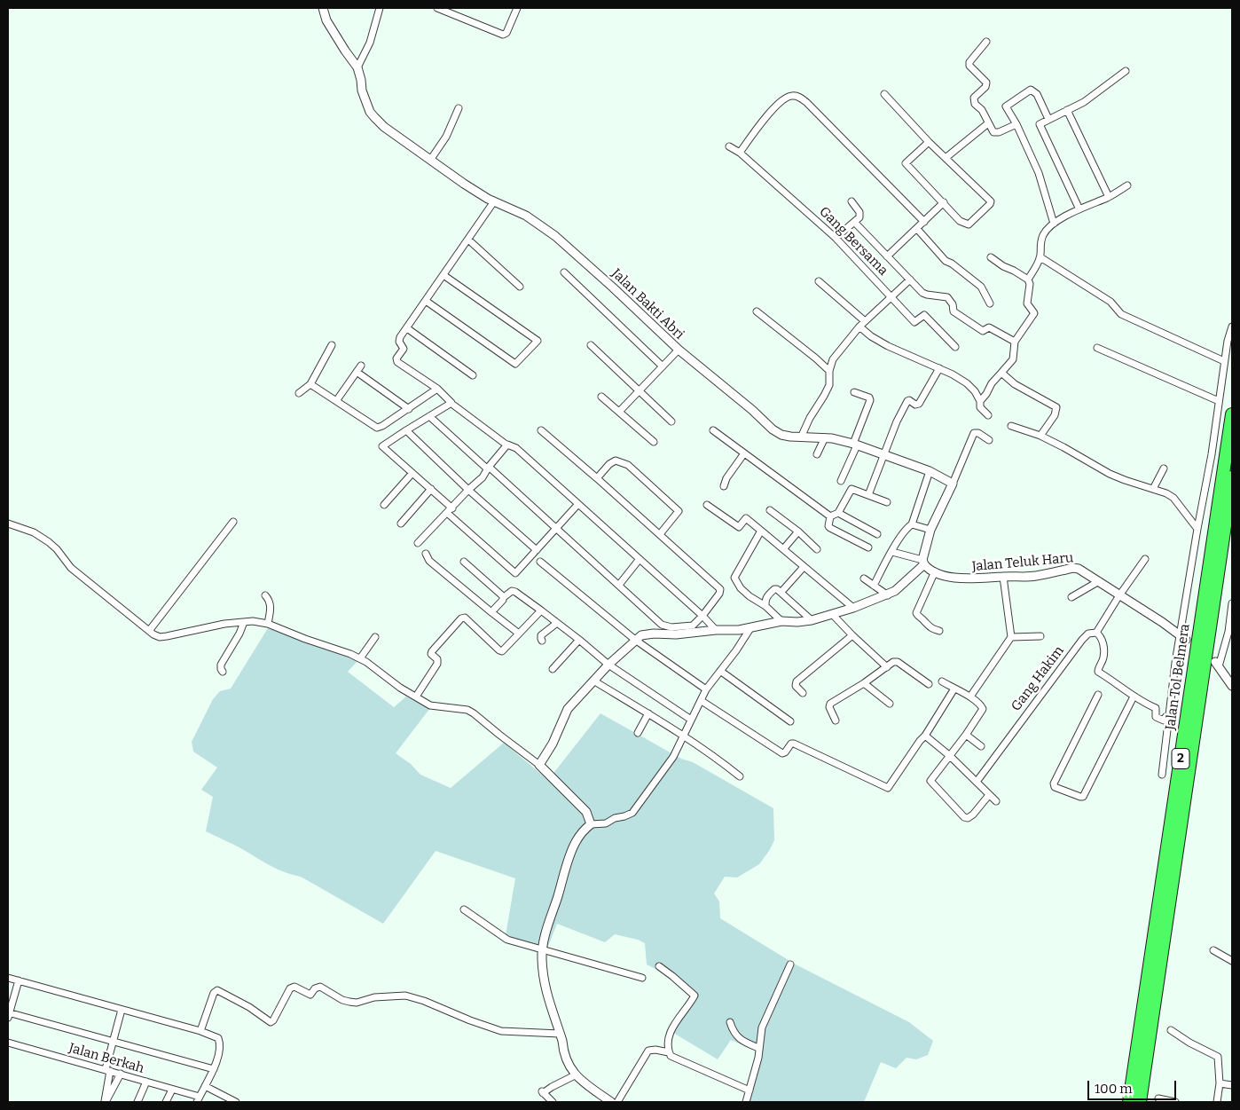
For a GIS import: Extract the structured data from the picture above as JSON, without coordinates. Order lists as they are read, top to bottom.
{
  "streets": {
    "highway": ["Jalan Tol Belmera", "2"],
    "street": [
      "Gang Bersama",
      "Jalan Bakti Abri",
      "Jalan Teluk Haru",
      "Gang Hakim",
      "Jalan Berkah"
    ]
  },
  "crossings": [
    ["Jalan Teluk Haru", "Gang Hakim"]
  ],
  "scale_bar": "100 m"
}
